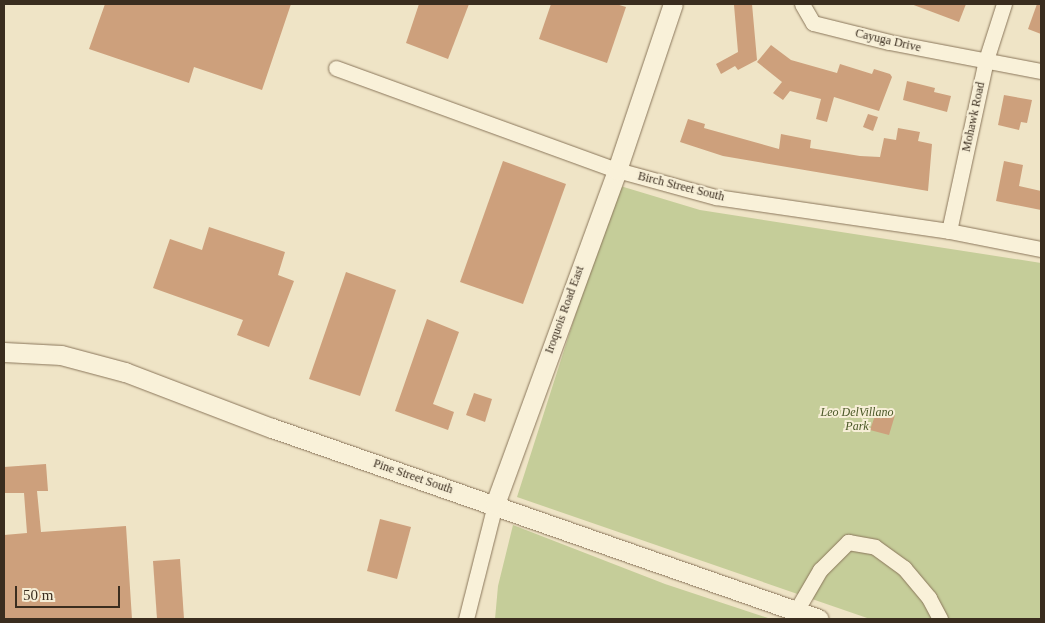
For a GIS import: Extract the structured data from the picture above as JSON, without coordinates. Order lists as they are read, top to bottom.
{
  "streets": {
    "street": [
      "Cayuga Drive",
      "Mohawk Road",
      "Birch Street South",
      "Iroquois Road East",
      "Pine Street South"
    ]
  },
  "crossings": [
    ["Cayuga Drive", "Mohawk Road"],
    ["Mohawk Road", "Birch Street South"],
    ["Birch Street South", "Iroquois Road East"],
    ["Iroquois Road East", "Pine Street South"]
  ],
  "parks": ["Leo DelVillano Park"],
  "scale_bar": "50 m"
}
